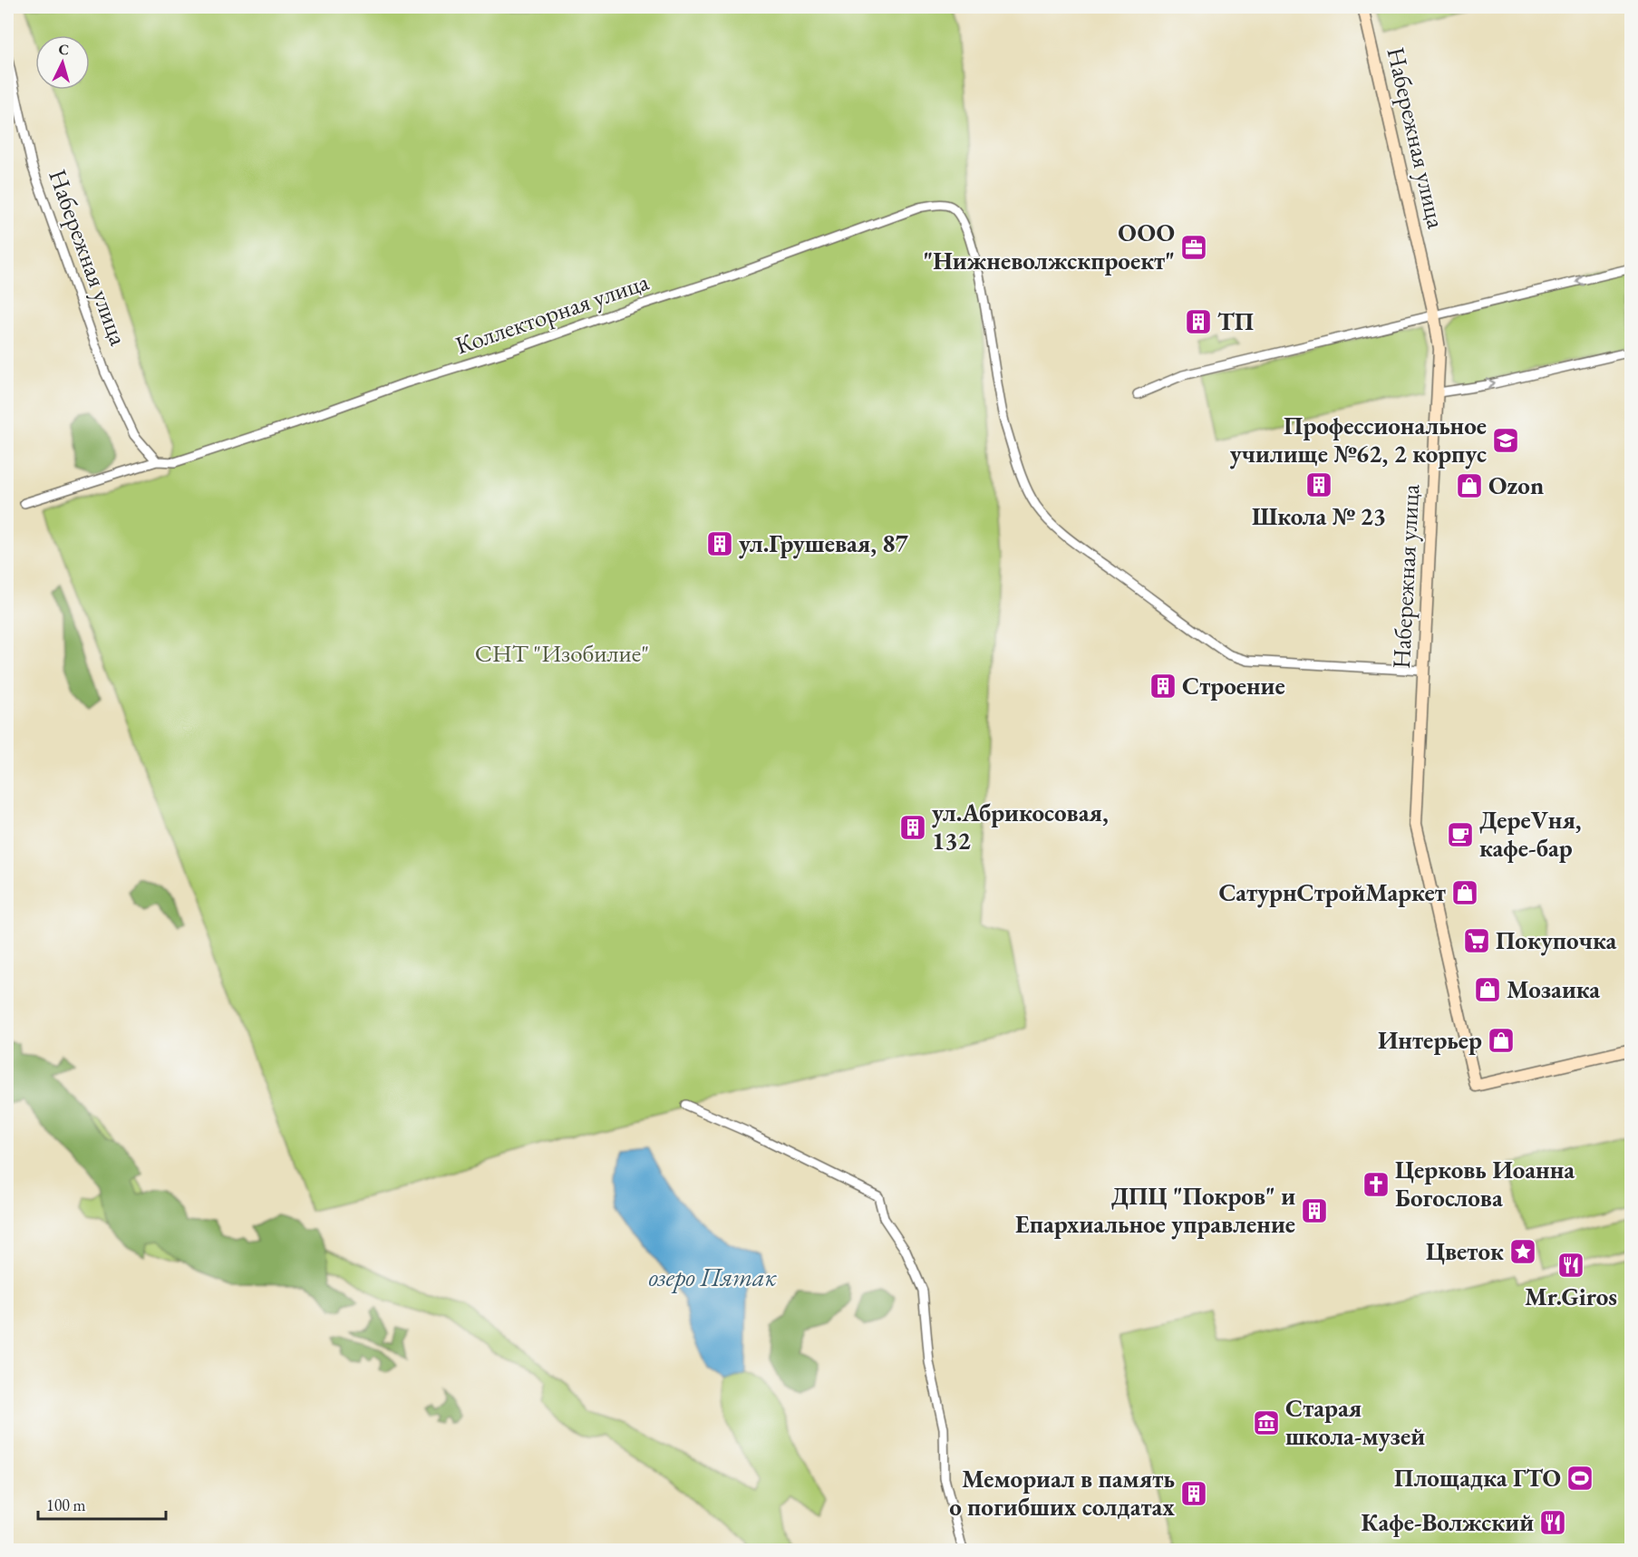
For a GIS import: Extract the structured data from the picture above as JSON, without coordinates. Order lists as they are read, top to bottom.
{
  "streets": {
    "street": ["Набережная улица", "Коллекторная улица"]
  },
  "crossings": [
    ["Набережная улица", "Коллекторная улица"]
  ],
  "water": ["озеро Пятак"],
  "parks": ["СНТ \"Изобилие\""],
  "places": {
    "office": ["ООО \"Нижневолжскпроект\""],
    "building": [
      "ТП",
      "Школа № 23",
      "ул.Грушевая, 87",
      "Строение",
      "ул.Абрикосовая, 132",
      "ДПЦ \"Покров\" и Епархиальное управление",
      "Мемориал в память о погибших солдатах"
    ],
    "school or university": ["Профессиональное училище №62, 2 корпус"],
    "shop": [
      "Ozon",
      "СатурнСтройМаркет",
      "Мозаика",
      "Интерьер"
    ],
    "cafe": ["ДереVня, кафе-бар"],
    "supermarket": ["Покупочка"],
    "church": ["Церковь Иоанна Богослова"],
    "place": ["Цветок"],
    "restaurant": ["Mr.Giros", "Кафе-Волжский"],
    "museum": ["Старая школа-музей"],
    "sports": ["Площадка ГТО"]
  },
  "scale_bar": "100 m",
  "north": "top"
}
